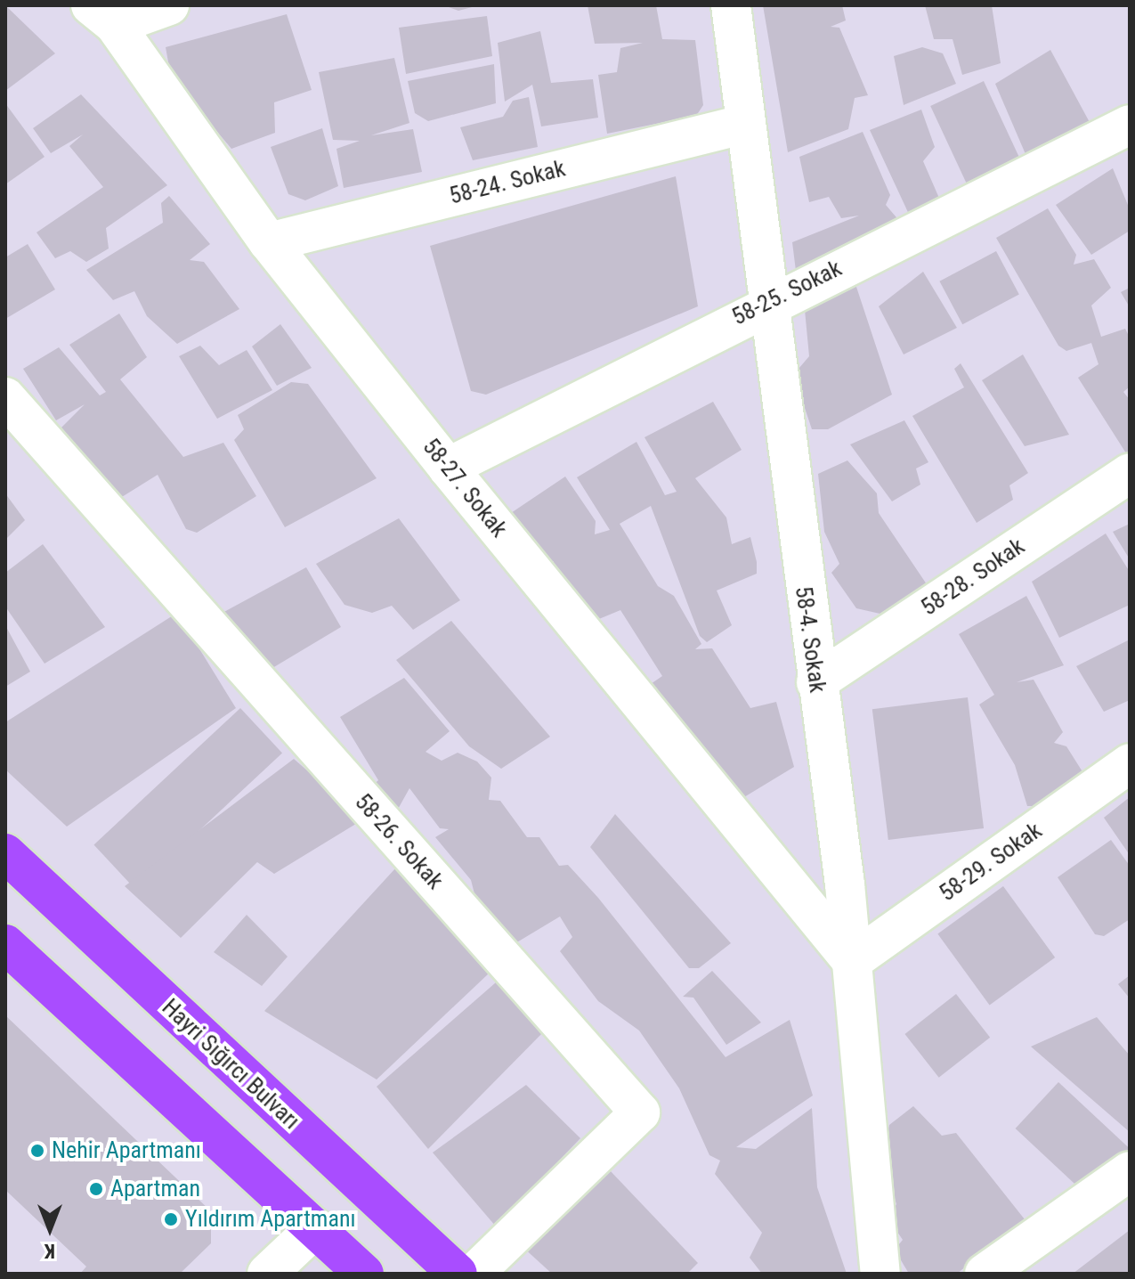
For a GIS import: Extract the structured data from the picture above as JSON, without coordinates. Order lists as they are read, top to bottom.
{
  "streets": {
    "main road": ["Hayri Sığırcı Bulvarı"],
    "street": [
      "58-24. Sokak",
      "58-25. Sokak",
      "58-27. Sokak",
      "58-28. Sokak",
      "58-4. Sokak",
      "58-26. Sokak",
      "58-29. Sokak"
    ]
  },
  "crossings": [
    ["58-24. Sokak", "58-27. Sokak"],
    ["58-24. Sokak", "58-4. Sokak"],
    ["58-25. Sokak", "58-27. Sokak"],
    ["58-25. Sokak", "58-4. Sokak"],
    ["58-27. Sokak", "58-4. Sokak"],
    ["58-27. Sokak", "58-29. Sokak"],
    ["58-28. Sokak", "58-4. Sokak"],
    ["58-4. Sokak", "58-29. Sokak"]
  ],
  "places": ["Nehir Apartmanı", "Apartman", "Yıldırım Apartmanı"],
  "north": "bottom"
}
